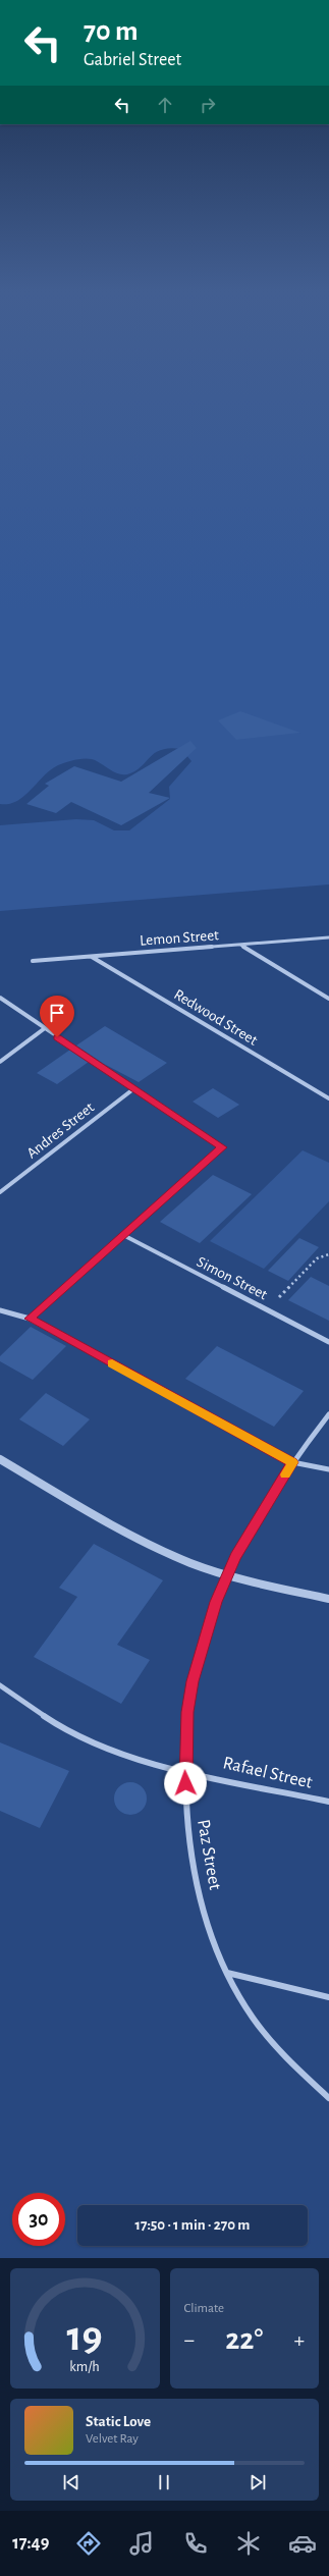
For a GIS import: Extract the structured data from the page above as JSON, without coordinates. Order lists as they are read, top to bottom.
{
  "streets": {
    "street": [
      "Lemon Street",
      "Redwood Street",
      "Andres Street",
      "Simon Street",
      "Rafael Street",
      "Paz Street"
    ]
  },
  "crossings": [
    ["Lemon Street", "Redwood Street"],
    ["Rafael Street", "Paz Street"]
  ],
  "page": {
    "turn": ["70 m", "Gabriel Street"],
    "limit": "30",
    "trip": "17:50 · 1 min · 270 m",
    "tile": "Climate",
    "heat": ["−", "22°", "+"],
    "song": ["Static Love", "Velvet Ray"],
    "tabs": "17:49",
    "gauge": ["19", "km/h"]
  }
}
